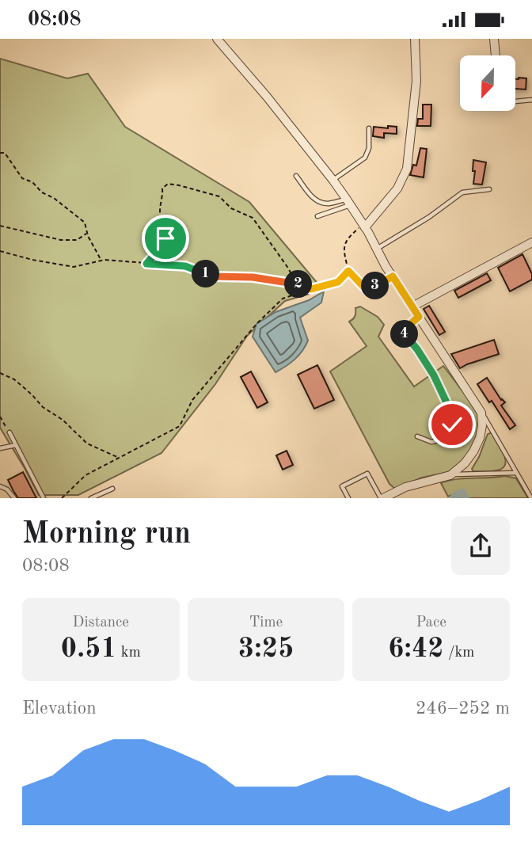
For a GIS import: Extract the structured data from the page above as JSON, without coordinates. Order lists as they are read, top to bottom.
{
  "north": "bottom",
  "page": {
    "status": "08:08",
    "pins": [
      "1",
      "2",
      "3",
      "4"
    ],
    "heading": ["Morning run", "08:08"],
    "stats": [
      ["Distance", "0.51 km"],
      ["Time", "3:25"],
      ["Pace", "6:42 /km"]
    ],
    "chart": ["Elevation", "246–252 m"]
  }
}
